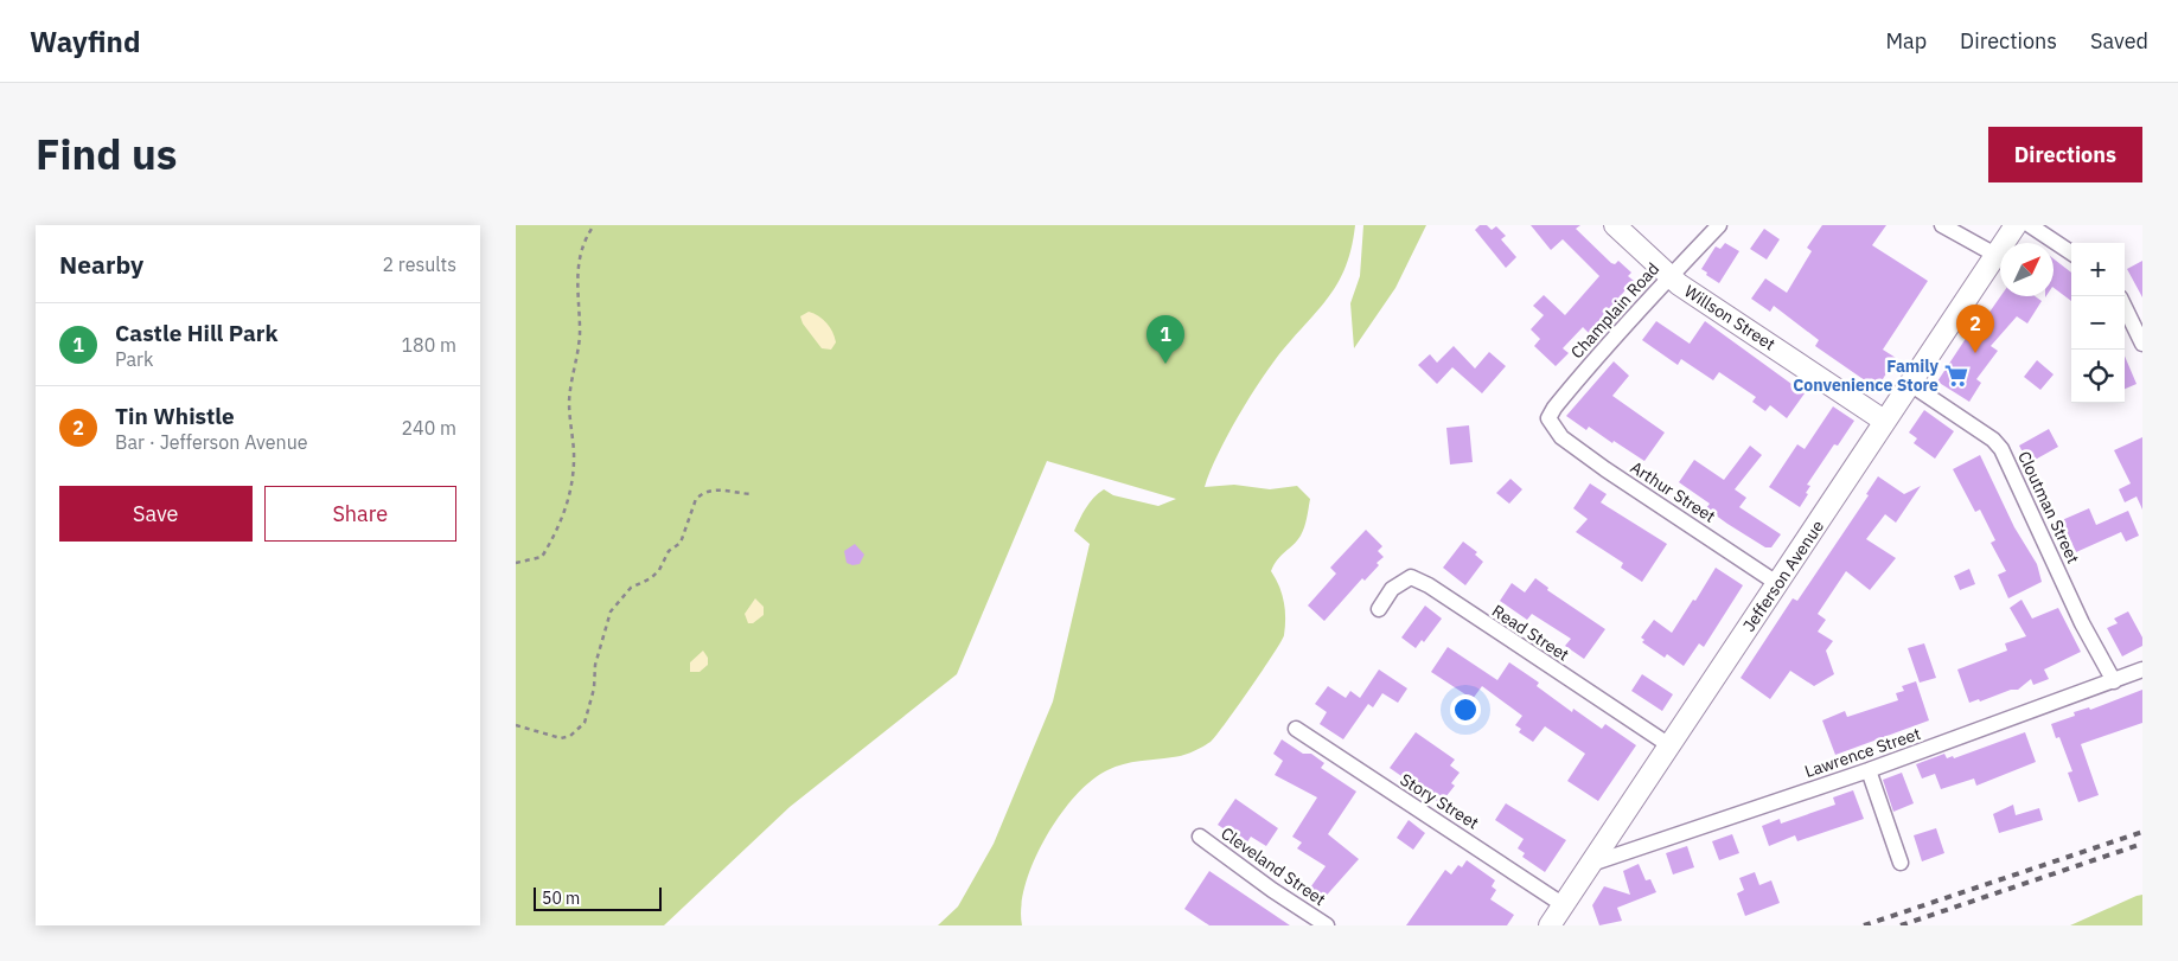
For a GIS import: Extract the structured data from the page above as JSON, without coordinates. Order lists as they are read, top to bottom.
{
  "streets": {
    "main road": ["Willson Street", "Jefferson Avenue"],
    "street": [
      "Champlain Road",
      "Arthur Street",
      "Cloutman Street",
      "Read Street",
      "Lawrence Street",
      "Story Street",
      "Cleveland Street"
    ]
  },
  "crossings": [
    ["Champlain Road", "Willson Street"],
    ["Champlain Road", "Arthur Street"],
    ["Willson Street", "Jefferson Avenue"],
    ["Arthur Street", "Jefferson Avenue"],
    ["Cloutman Street", "Jefferson Avenue"],
    ["Cloutman Street", "Lawrence Street"],
    ["Jefferson Avenue", "Read Street"],
    ["Jefferson Avenue", "Lawrence Street"],
    ["Jefferson Avenue", "Story Street"]
  ],
  "places": {
    "supermarket": ["Family Convenience Store"]
  },
  "scale_bar": "50 m",
  "north": "top right",
  "page": {
    "header": "Wayfind",
    "nav": ["Map", "Directions", "Saved"],
    "title": "Find us",
    "buttons": [
      "Directions",
      ["Save", "Share"]
    ],
    "heading": ["Nearby", "2 results"],
    "map_buttons": ["+", "−"],
    "list": [
      {
        "mark": "1",
        "name": "Castle Hill Park",
        "note": "Park",
        "value": "180 m"
      },
      {
        "mark": "2",
        "name": "Tin Whistle",
        "note": "Bar · Jefferson Avenue",
        "value": "240 m"
      }
    ],
    "pins": ["2", "1"],
    "scale": "50 m"
  }
}
